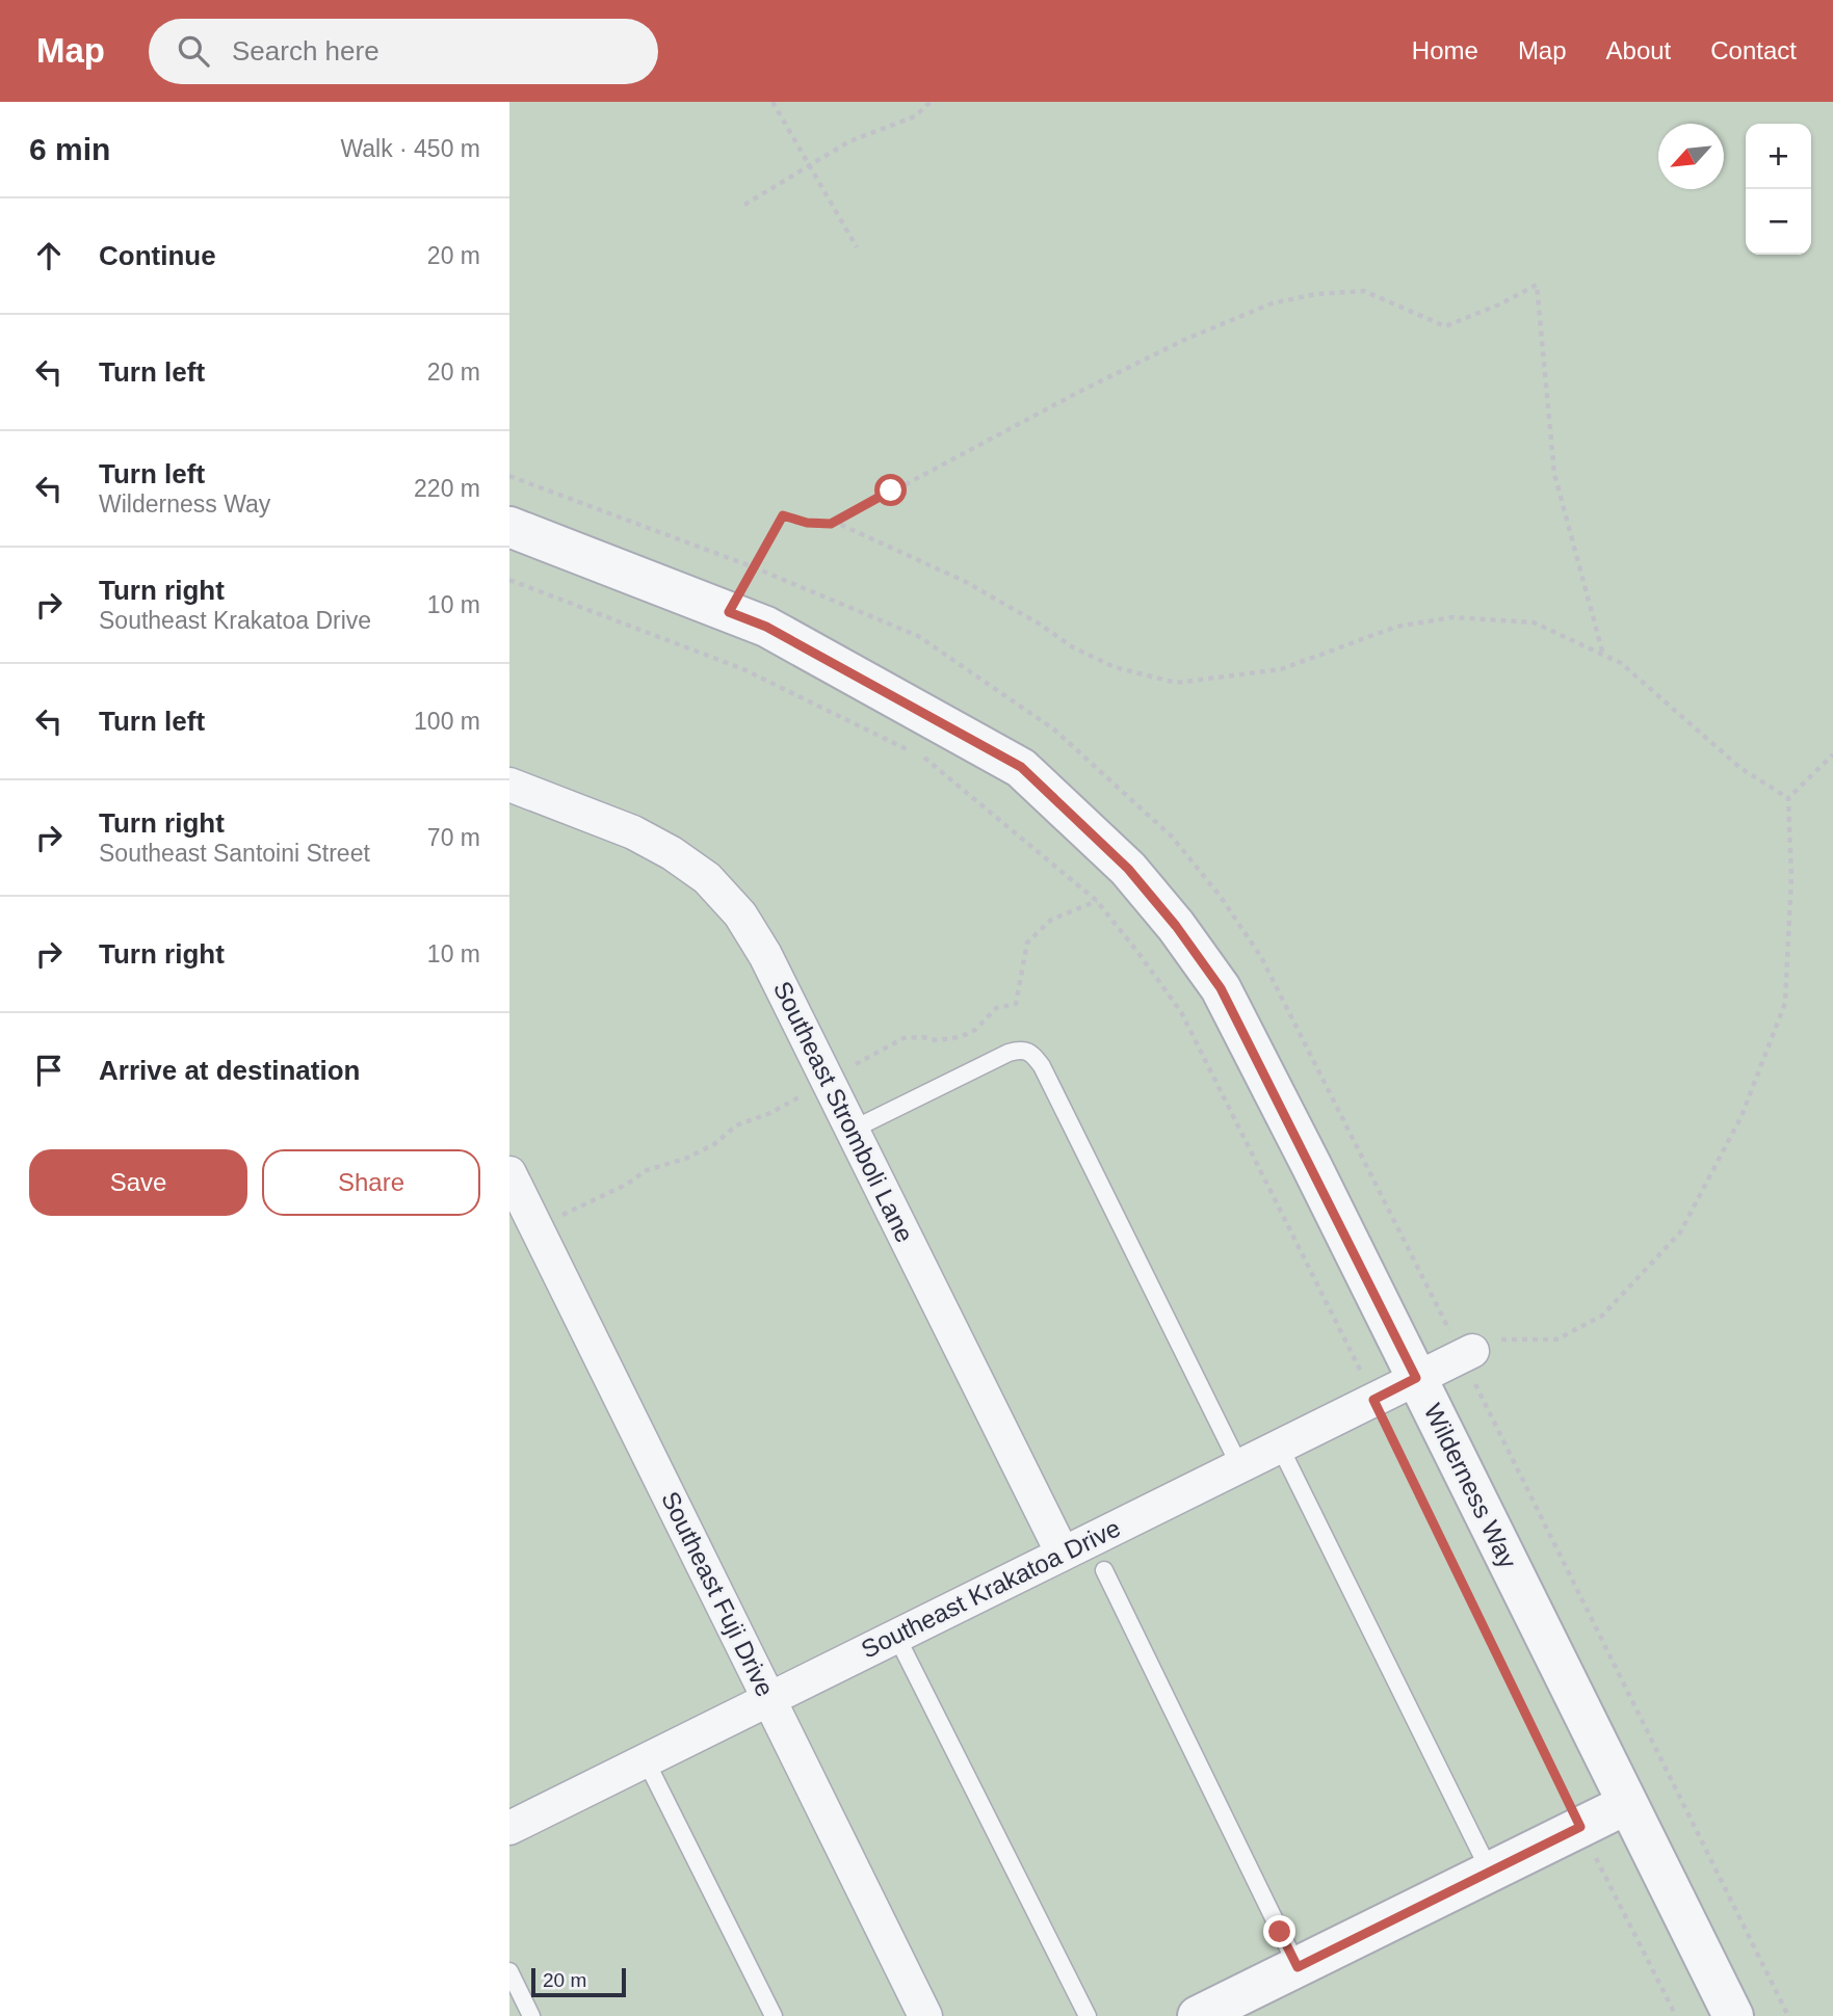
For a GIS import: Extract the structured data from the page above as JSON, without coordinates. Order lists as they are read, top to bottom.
{
  "streets": {
    "street": [
      "Southeast Stromboli Lane",
      "Wilderness Way",
      "Southeast Krakatoa Drive",
      "Southeast Fuji Drive"
    ]
  },
  "crossings": [
    ["Southeast Stromboli Lane", "Southeast Krakatoa Drive"],
    ["Wilderness Way", "Southeast Krakatoa Drive"],
    ["Southeast Krakatoa Drive", "Southeast Fuji Drive"]
  ],
  "scale_bar": "20 m",
  "north": "bottom left",
  "page": {
    "header": "Map",
    "search": "Search here",
    "nav": [
      "Home",
      "Map",
      "About",
      "Contact"
    ],
    "heading": ["6 min", "Walk · 450 m"],
    "map_buttons": ["+", "−"],
    "list": [
      ["Continue", "20 m"],
      ["Turn left", "20 m"],
      ["Turn left", "Wilderness Way", "220 m"],
      ["Turn right", "Southeast Krakatoa Drive", "10 m"],
      ["Turn left", "100 m"],
      ["Turn right", "Southeast Santoini Street", "70 m"],
      ["Turn right", "10 m"],
      "Arrive at destination"
    ],
    "buttons": ["Save", "Share"],
    "scale": "20 m"
  }
}
